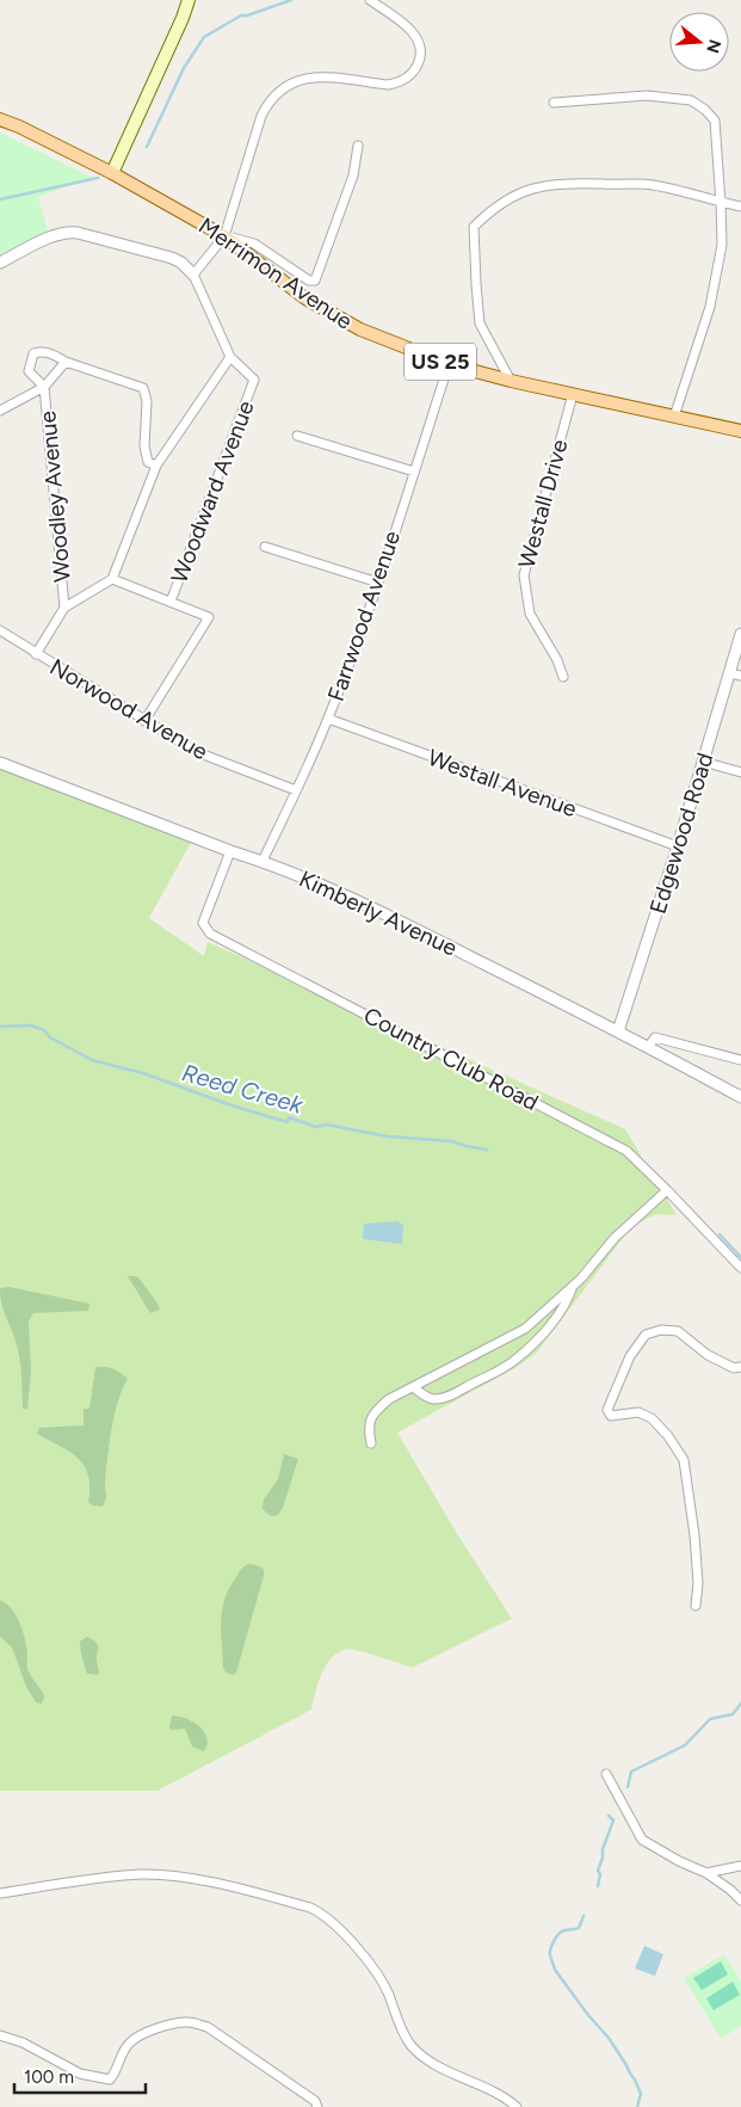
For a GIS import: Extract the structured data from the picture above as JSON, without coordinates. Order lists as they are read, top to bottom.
{
  "streets": {
    "main road": ["Merrimon Avenue", "US 25"],
    "street": [
      "Woodward Avenue",
      "Woodley Avenue",
      "Westall Drive",
      "Farrwood Avenue",
      "Norwood Avenue",
      "Westall Avenue",
      "Edgewood Road",
      "Kimberly Avenue",
      "Country Club Road"
    ]
  },
  "crossings": [
    ["Merrimon Avenue", "Westall Drive"],
    ["Merrimon Avenue", "Farrwood Avenue"],
    ["Woodward Avenue", "Norwood Avenue"],
    ["Farrwood Avenue", "Norwood Avenue"],
    ["Farrwood Avenue", "Westall Avenue"],
    ["Farrwood Avenue", "Kimberly Avenue"],
    ["Westall Avenue", "Edgewood Road"],
    ["Edgewood Road", "Kimberly Avenue"],
    ["Kimberly Avenue", "Country Club Road"]
  ],
  "water": ["Reed Creek"],
  "scale_bar": "100 m",
  "north": "right"
}
